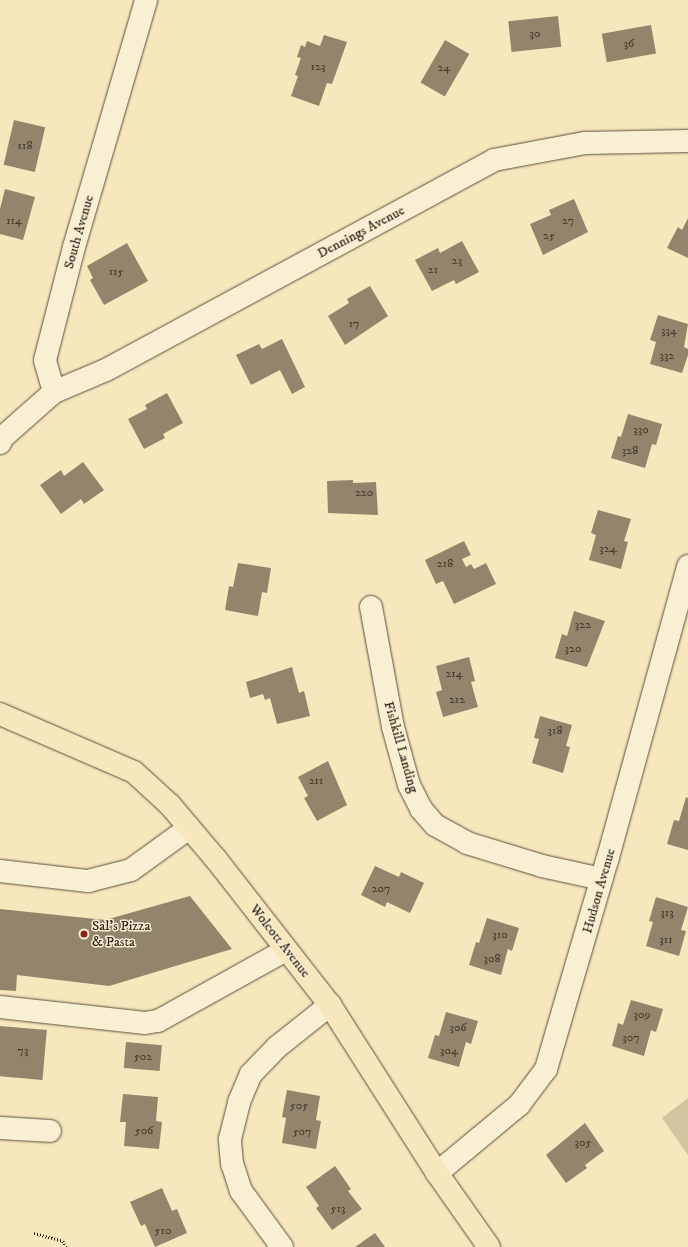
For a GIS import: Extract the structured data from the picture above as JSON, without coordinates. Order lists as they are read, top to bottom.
{
  "streets": {
    "main road": ["Wolcott Avenue"],
    "street": [
      "South Avenue",
      "Dennings Avenue",
      "Fishkill Landing",
      "Hudson Avenue"
    ]
  },
  "crossings": [
    ["South Avenue", "Dennings Avenue"],
    ["Fishkill Landing", "Hudson Avenue"],
    ["Hudson Avenue", "Wolcott Avenue"]
  ],
  "places": ["Sal’s Pizza & Pasta"],
  "house_numbers": [
    "30",
    "36",
    "123",
    "24",
    "118",
    "114",
    "27",
    "25",
    "23",
    "21",
    "115",
    "17",
    "334",
    "332",
    "330",
    "328",
    "220",
    "324",
    "218",
    "322",
    "320",
    "214",
    "212",
    "318",
    "211",
    "207",
    "313",
    "310",
    "311",
    "308",
    "309",
    "306",
    "307",
    "73",
    "304",
    "502",
    "505",
    "506",
    "507",
    "305",
    "513",
    "510"
  ]
}
